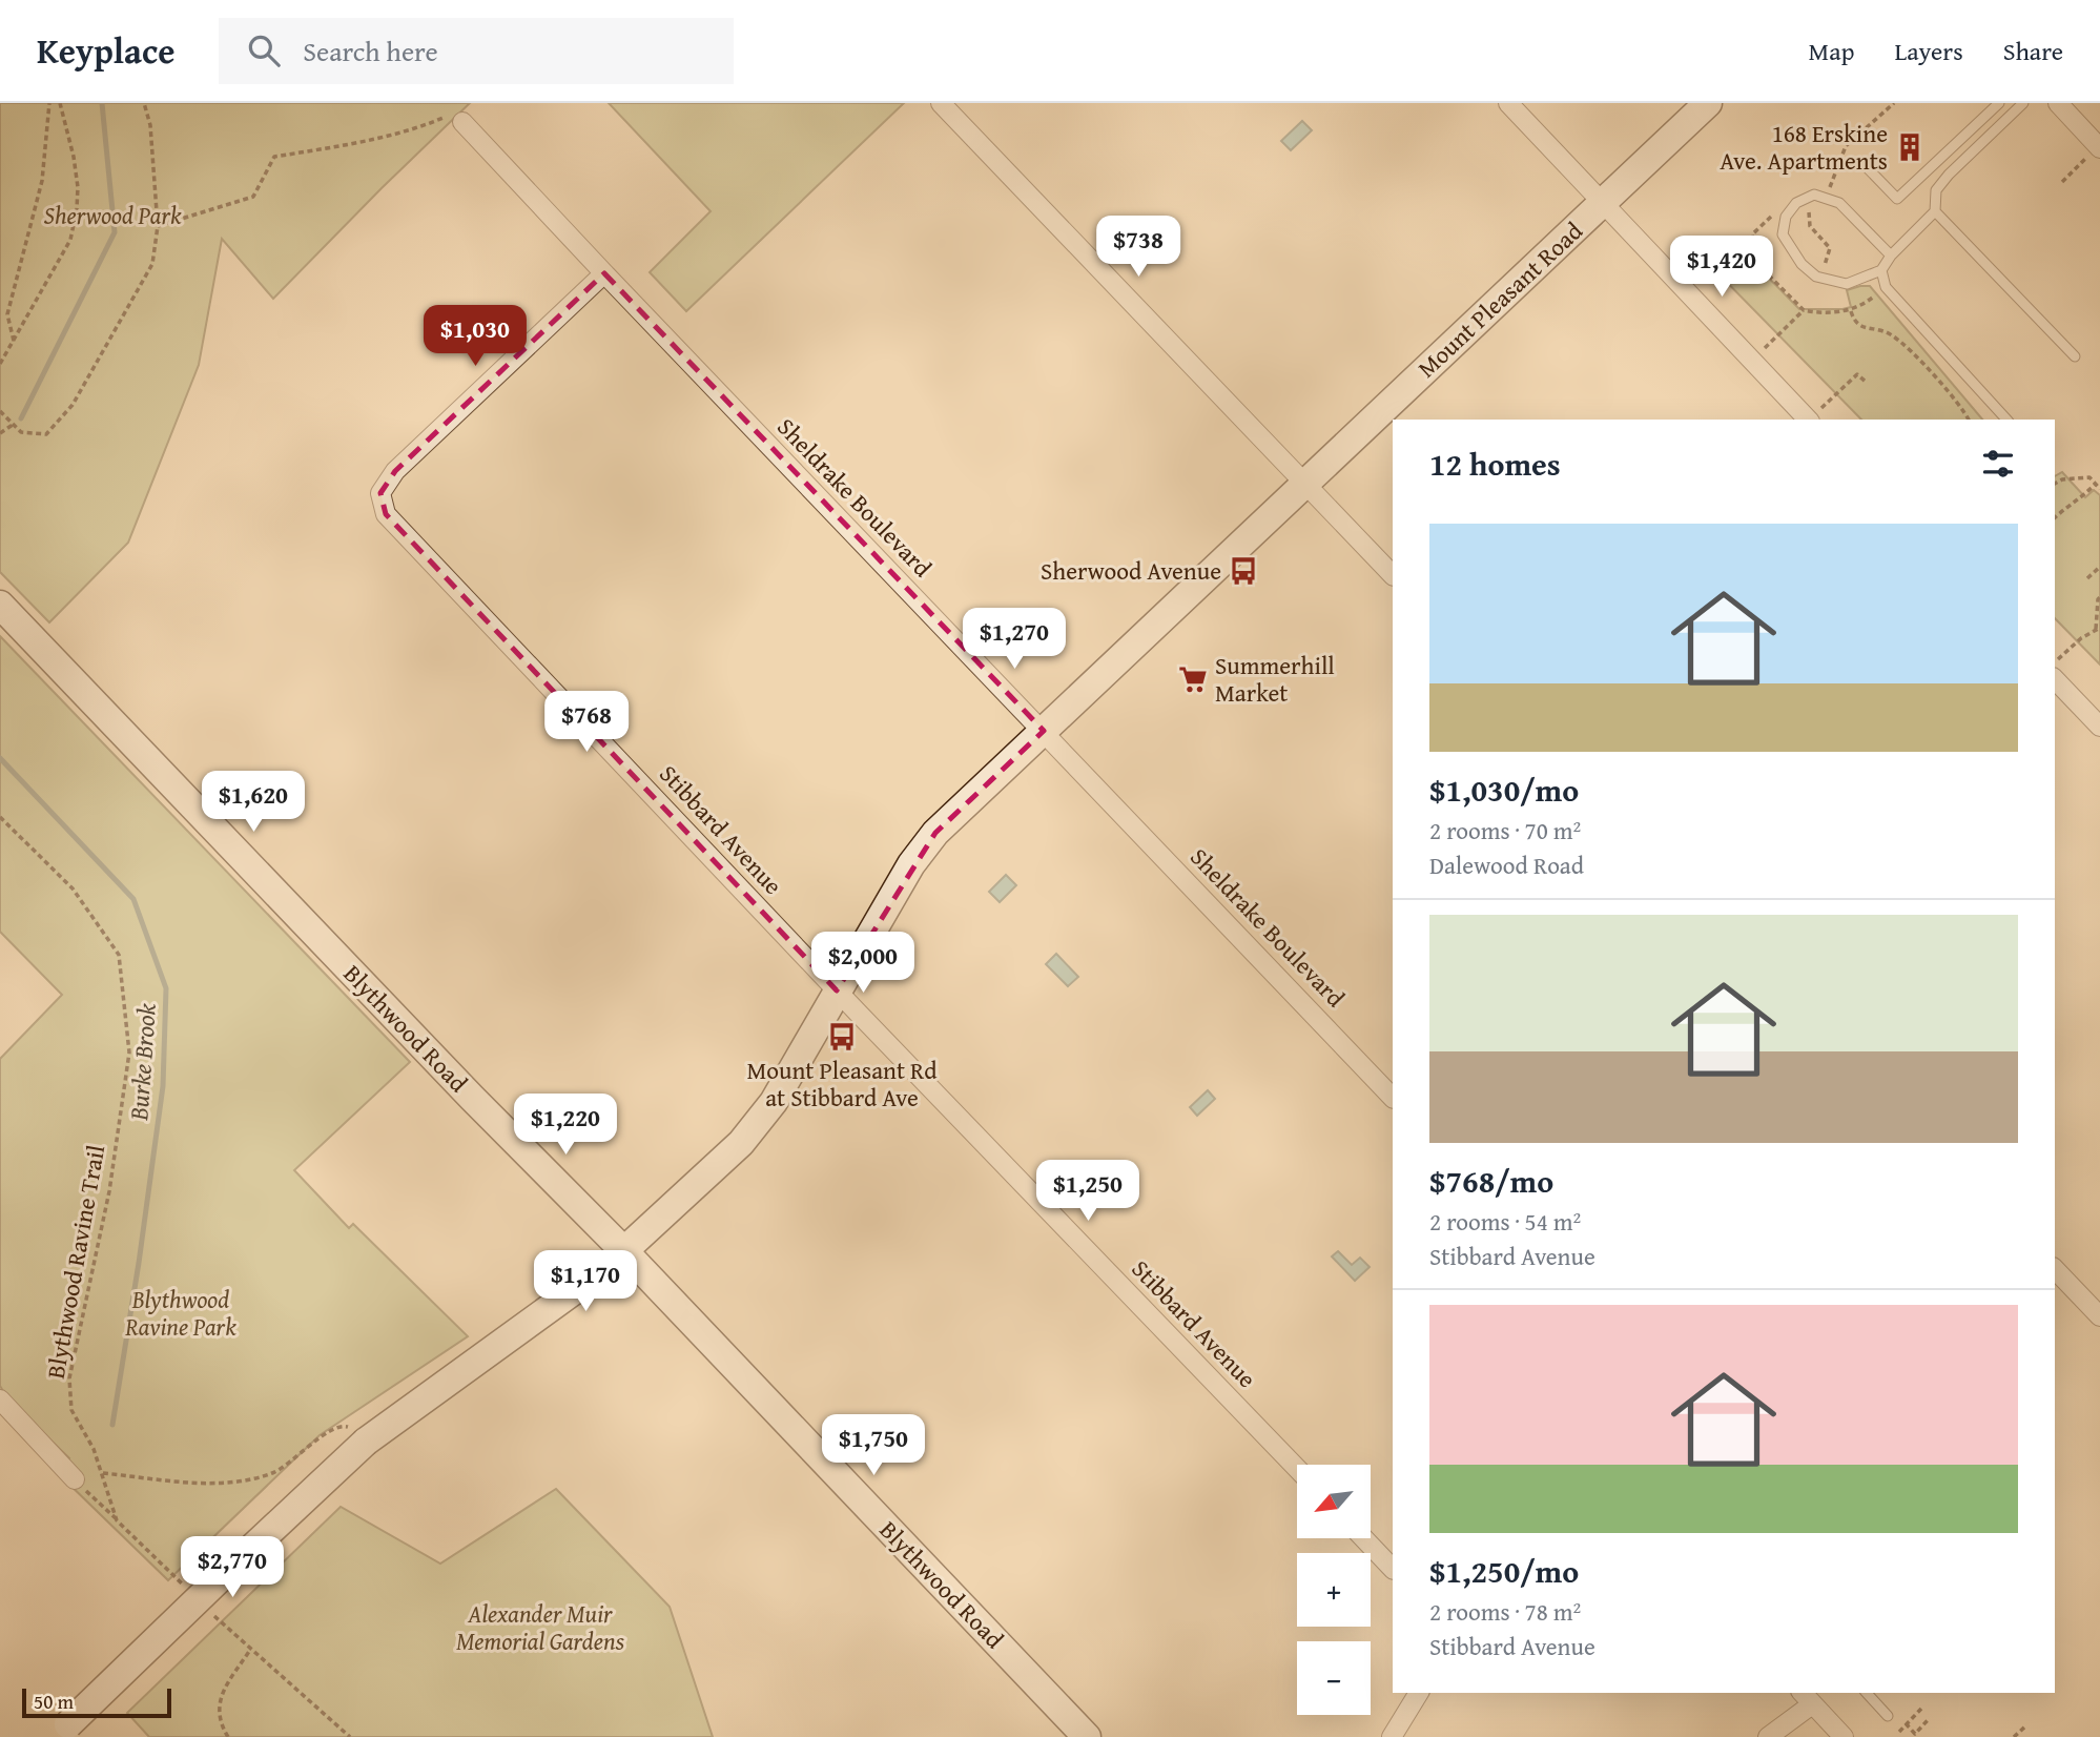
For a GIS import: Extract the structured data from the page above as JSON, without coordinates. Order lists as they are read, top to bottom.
{
  "streets": {
    "main road": ["Mount Pleasant Road", "Blythwood Road"],
    "street": ["Sheldrake Boulevard", "Stibbard Avenue"],
    "path": ["Blythwood Ravine Trail"]
  },
  "crossings": [
    ["Mount Pleasant Road", "Sheldrake Boulevard"],
    ["Mount Pleasant Road", "Stibbard Avenue"],
    ["Mount Pleasant Road", "Blythwood Road"],
    ["Sheldrake Boulevard", "Stibbard Avenue"]
  ],
  "water": ["Burke Brook"],
  "parks": ["Sherwood Park", "Blythwood Ravine Park", "Alexander Muir Memorial Gardens"],
  "places": {
    "building": ["168 Erskine Ave. Apartments"],
    "bus stop": ["Sherwood Avenue", "Mount Pleasant Rd at Stibbard Ave"],
    "supermarket": ["Summerhill Market"]
  },
  "scale_bar": "50 m",
  "north": "bottom left",
  "page": {
    "header": "Keyplace",
    "search": "Search here",
    "nav": ["Map", "Layers", "Share"],
    "price": [
      "$738",
      "$1,420",
      "$1,030",
      "$1,270",
      "$768",
      "$1,620",
      "$2,000",
      "$1,220",
      "$1,250",
      "$1,170",
      "$1,750",
      "$2,770"
    ],
    "heading": "12 homes",
    "list": [
      {
        "name": "$1,030/mo",
        "note": "2 rooms · 70 m² · Dalewood Road"
      },
      {
        "name": "$768/mo",
        "note": "2 rooms · 54 m² · Stibbard Avenue"
      },
      {
        "name": "$1,250/mo",
        "note": "2 rooms · 78 m² · Stibbard Avenue"
      }
    ],
    "map_buttons": ["+", "−"],
    "scale": "50 m"
  }
}
